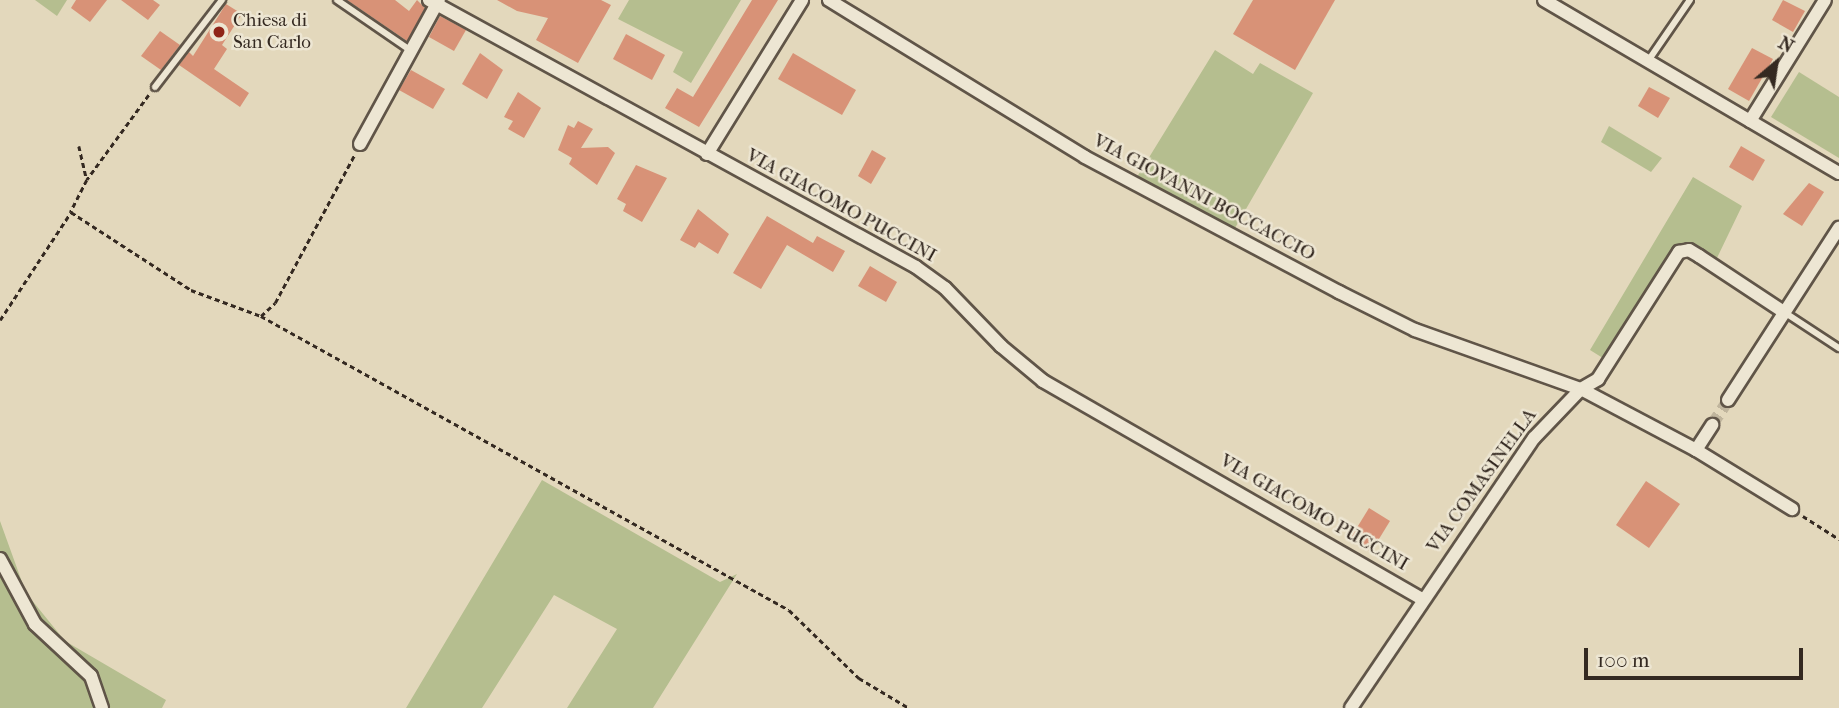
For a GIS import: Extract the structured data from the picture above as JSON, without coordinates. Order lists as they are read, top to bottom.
{
  "streets": {
    "street": ["VIA GIOVANNI BOCCACCIO", "VIA GIACOMO PUCCINI", "VIA COMASINELLA"]
  },
  "crossings": [
    ["VIA GIOVANNI BOCCACCIO", "VIA COMASINELLA"],
    ["VIA GIACOMO PUCCINI", "VIA COMASINELLA"]
  ],
  "places": ["Chiesa di San Carlo"],
  "scale_bar": "100 m",
  "north": "top right"
}
